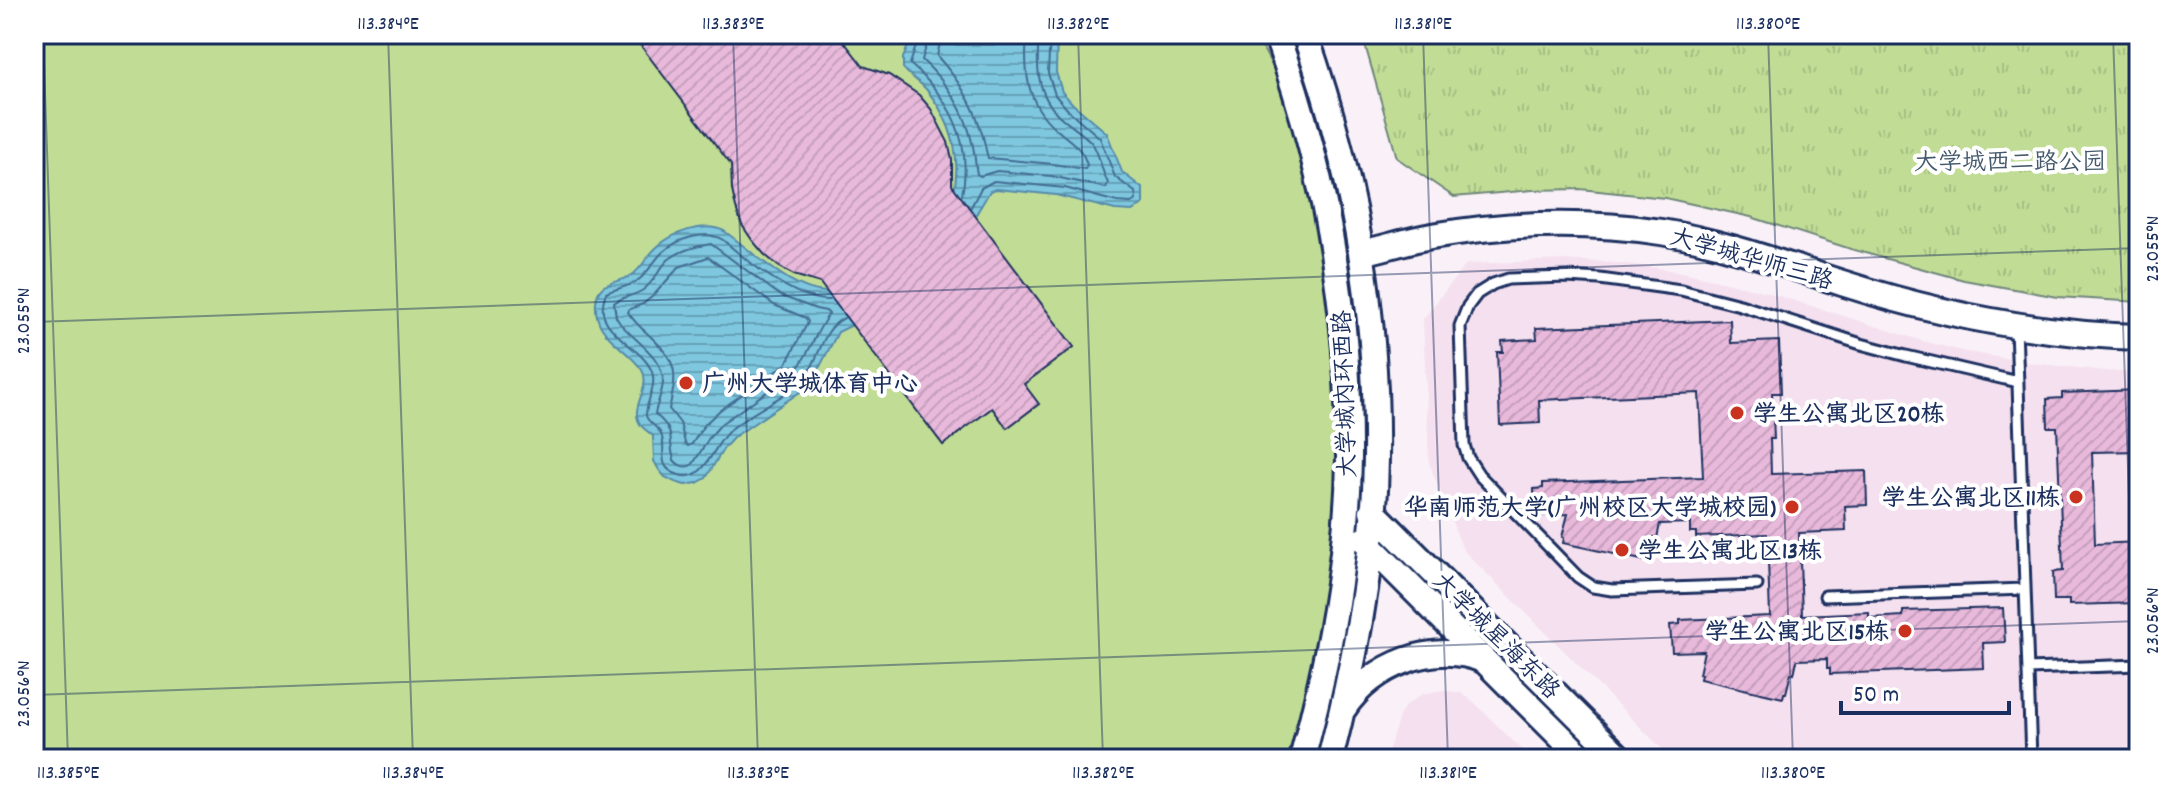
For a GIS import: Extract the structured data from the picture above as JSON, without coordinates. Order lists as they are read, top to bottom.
{
  "streets": {
    "main road": ["大学城华师三路", "大学城内环西路", "大学城星海东路"]
  },
  "crossings": [
    ["大学城华师三路", "大学城内环西路"],
    ["大学城内环西路", "大学城星海东路"]
  ],
  "parks": ["大学城西二路公园"],
  "places": [
    "广州大学城体育中心",
    "学生公寓北区20栋",
    "学生公寓北区11栋",
    "华南师范大学(广州校区大学城校园)",
    "学生公寓北区13栋",
    "学生公寓北区15栋"
  ],
  "scale_bar": "50 m",
  "coordinates": [
    "113.384°E",
    "113.383°E",
    "113.382°E",
    "113.381°E",
    "113.380°E",
    "23.055°N",
    "23.056°N",
    "113.385°E"
  ]
}
